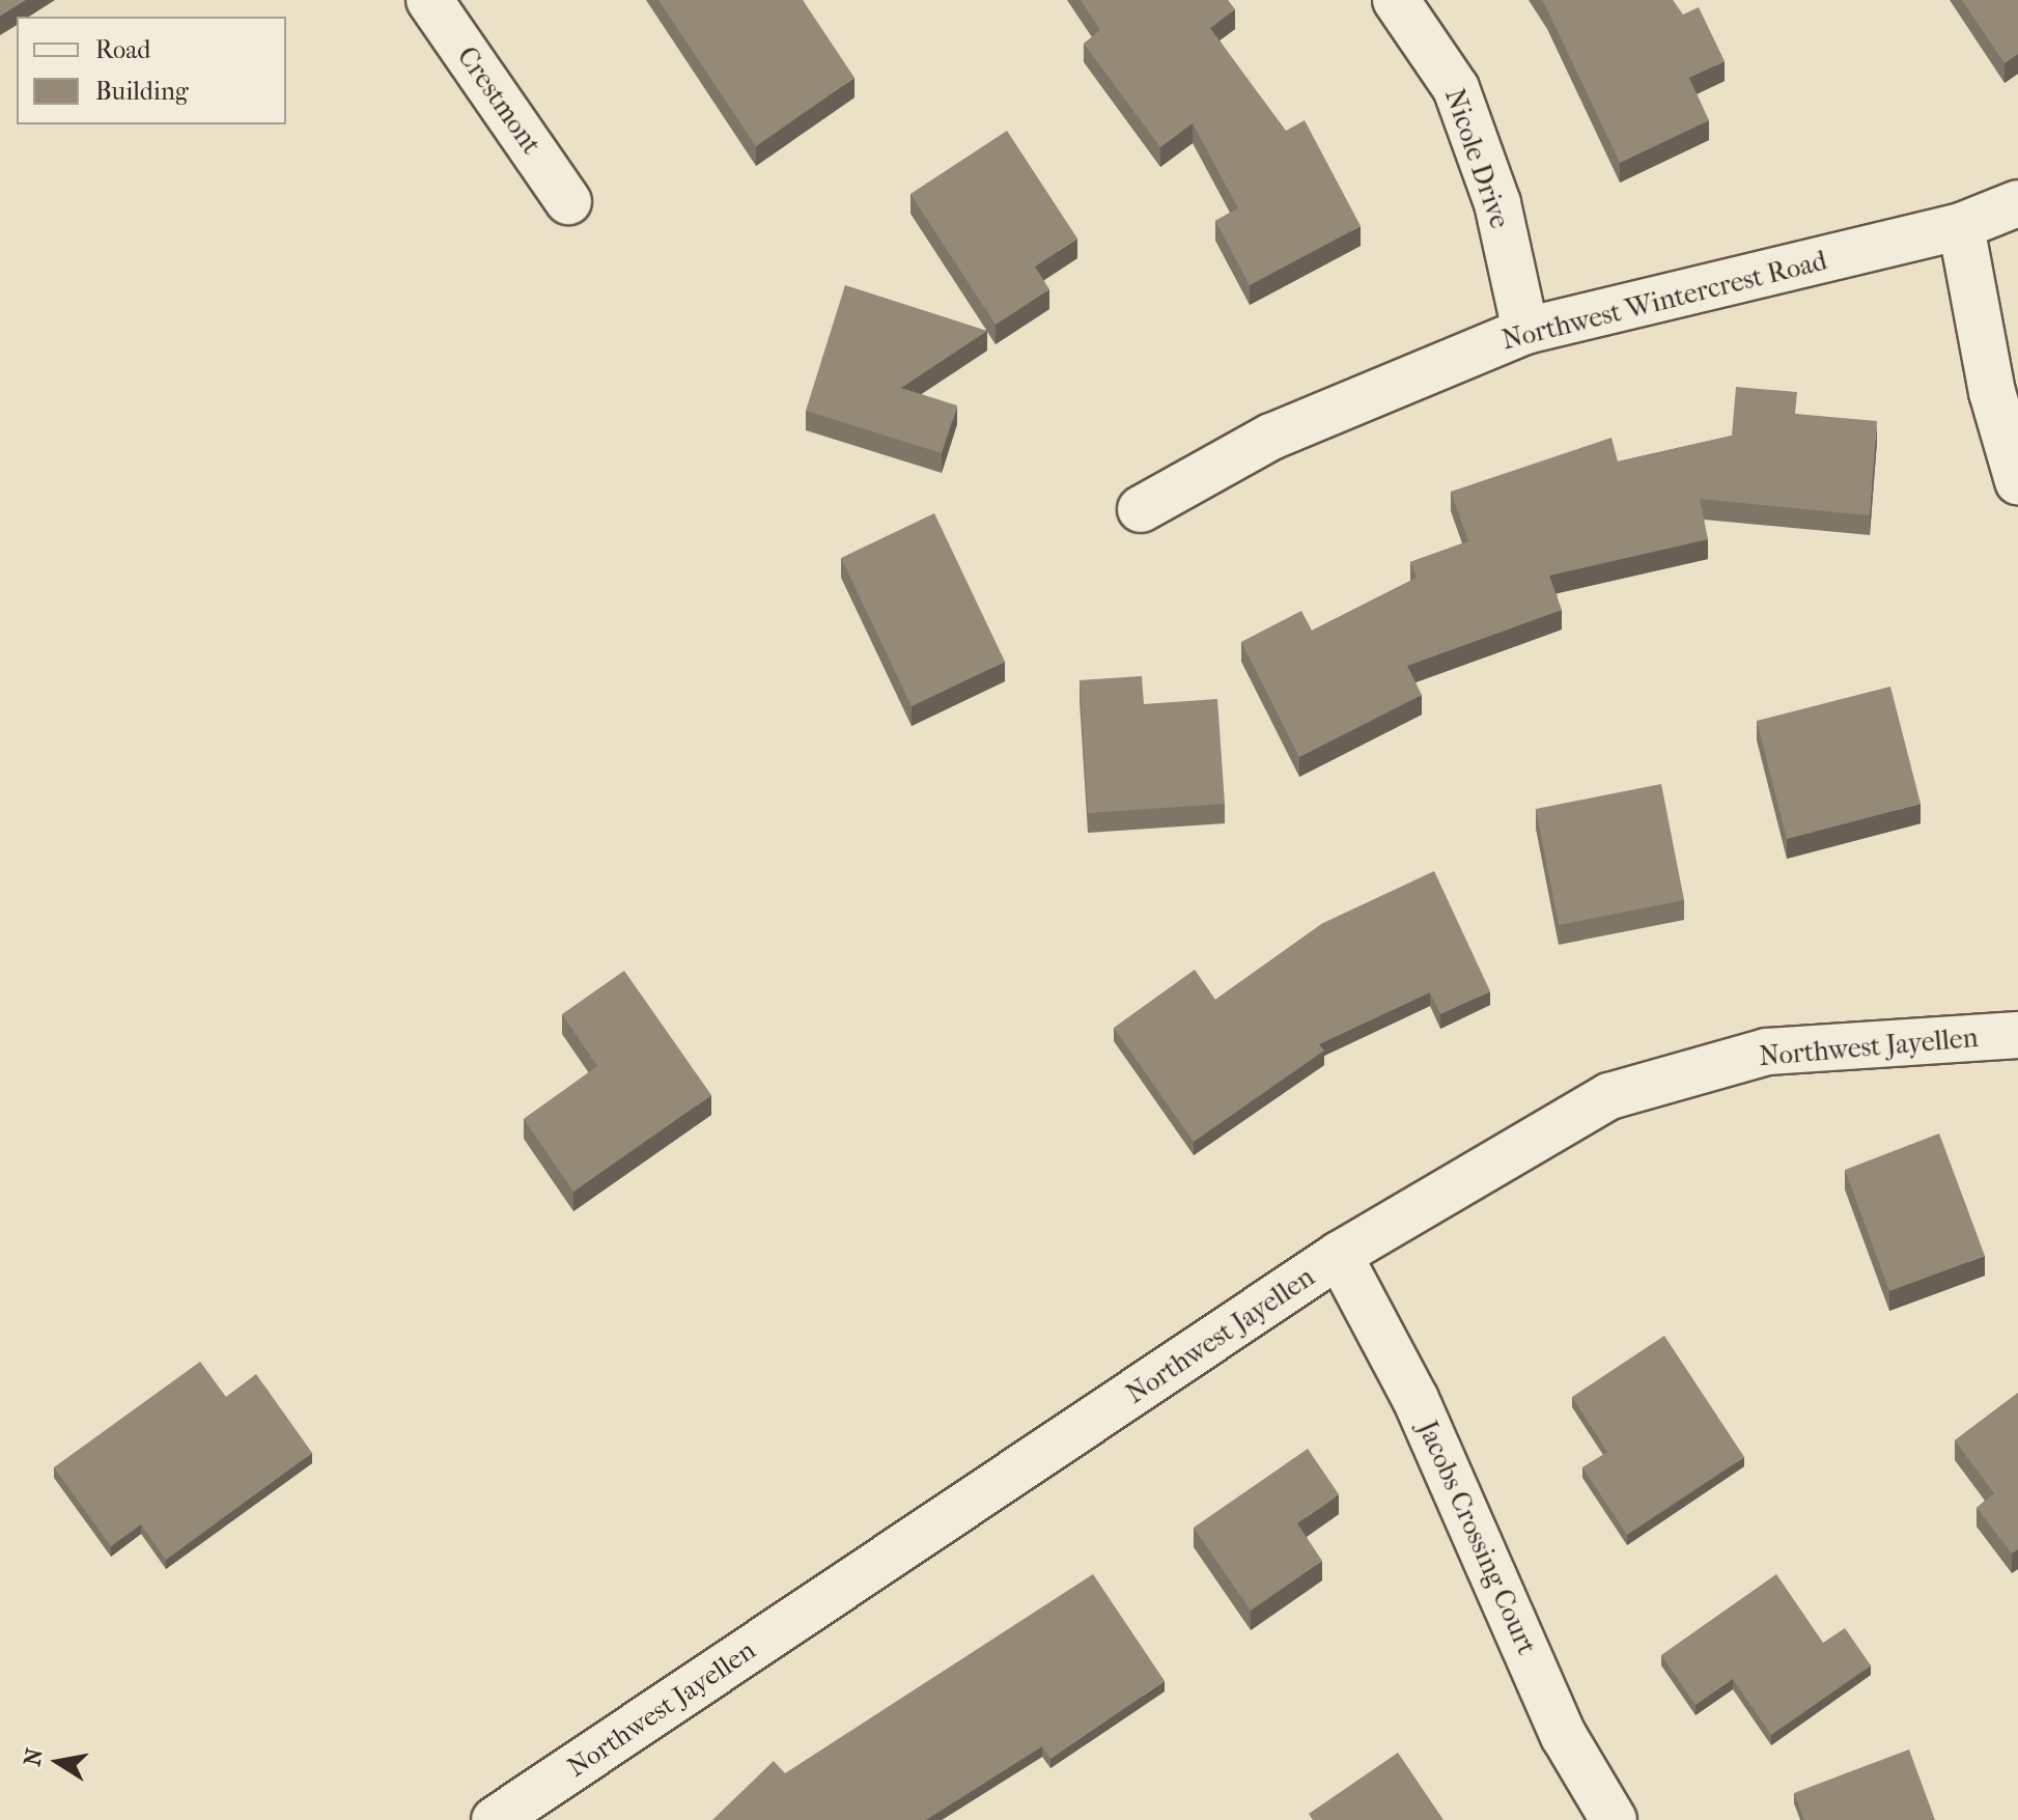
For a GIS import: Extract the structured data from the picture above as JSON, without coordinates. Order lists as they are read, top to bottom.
{
  "streets": {
    "street": [
      "Crestmont",
      "Nicole Drive",
      "Northwest Wintercrest Road",
      "Northwest Jayellen",
      "Jacobs Crossing Court"
    ]
  },
  "crossings": [
    ["Nicole Drive", "Northwest Wintercrest Road"],
    ["Northwest Jayellen", "Jacobs Crossing Court"]
  ],
  "legend": ["Road", "Building"],
  "north": "left"
}
